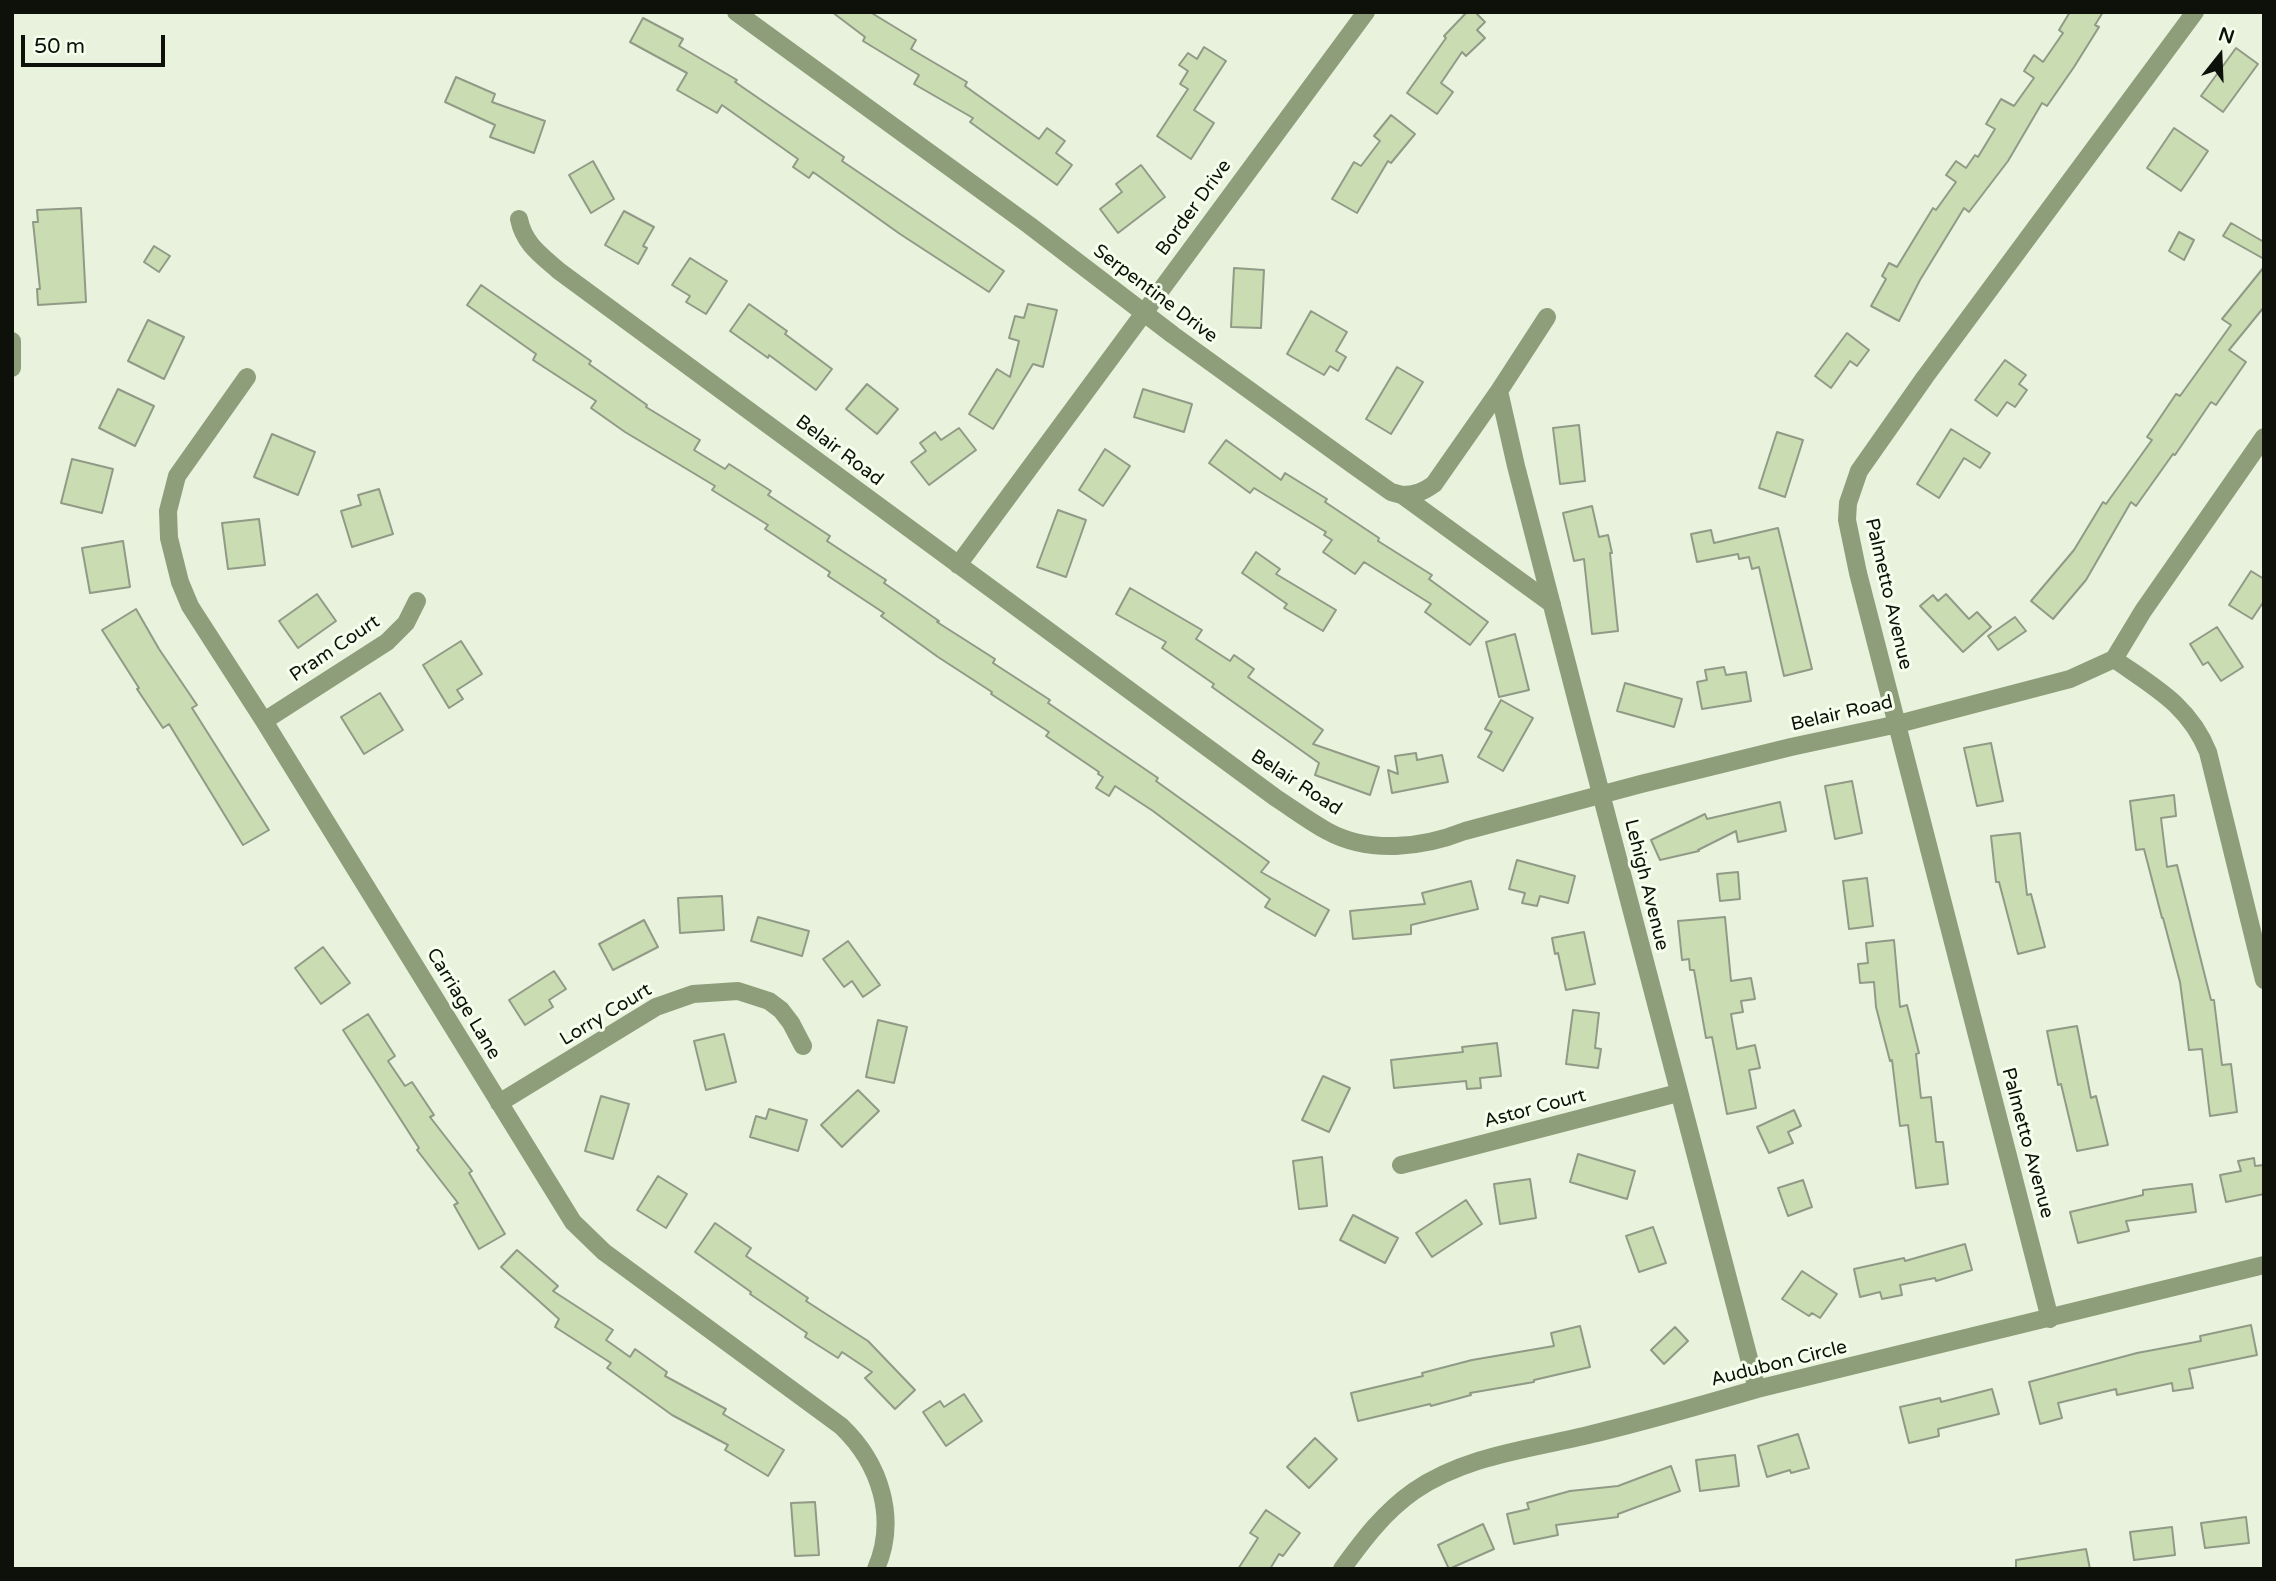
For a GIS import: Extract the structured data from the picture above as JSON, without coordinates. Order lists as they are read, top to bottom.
{
  "streets": {
    "street": [
      "Border Drive",
      "Serpentine Drive",
      "Belair Road",
      "Palmetto Avenue",
      "Pram Court",
      "Lehigh Avenue",
      "Carriage Lane",
      "Lorry Court",
      "Astor Court",
      "Audubon Circle"
    ]
  },
  "crossings": [
    ["Border Drive", "Serpentine Drive"],
    ["Border Drive", "Belair Road"],
    ["Serpentine Drive", "Lehigh Avenue"],
    ["Belair Road", "Palmetto Avenue"],
    ["Belair Road", "Lehigh Avenue"],
    ["Palmetto Avenue", "Audubon Circle"],
    ["Pram Court", "Carriage Lane"],
    ["Lehigh Avenue", "Astor Court"],
    ["Lehigh Avenue", "Audubon Circle"],
    ["Carriage Lane", "Lorry Court"]
  ],
  "scale_bar": "50 m",
  "north": "top"
}
